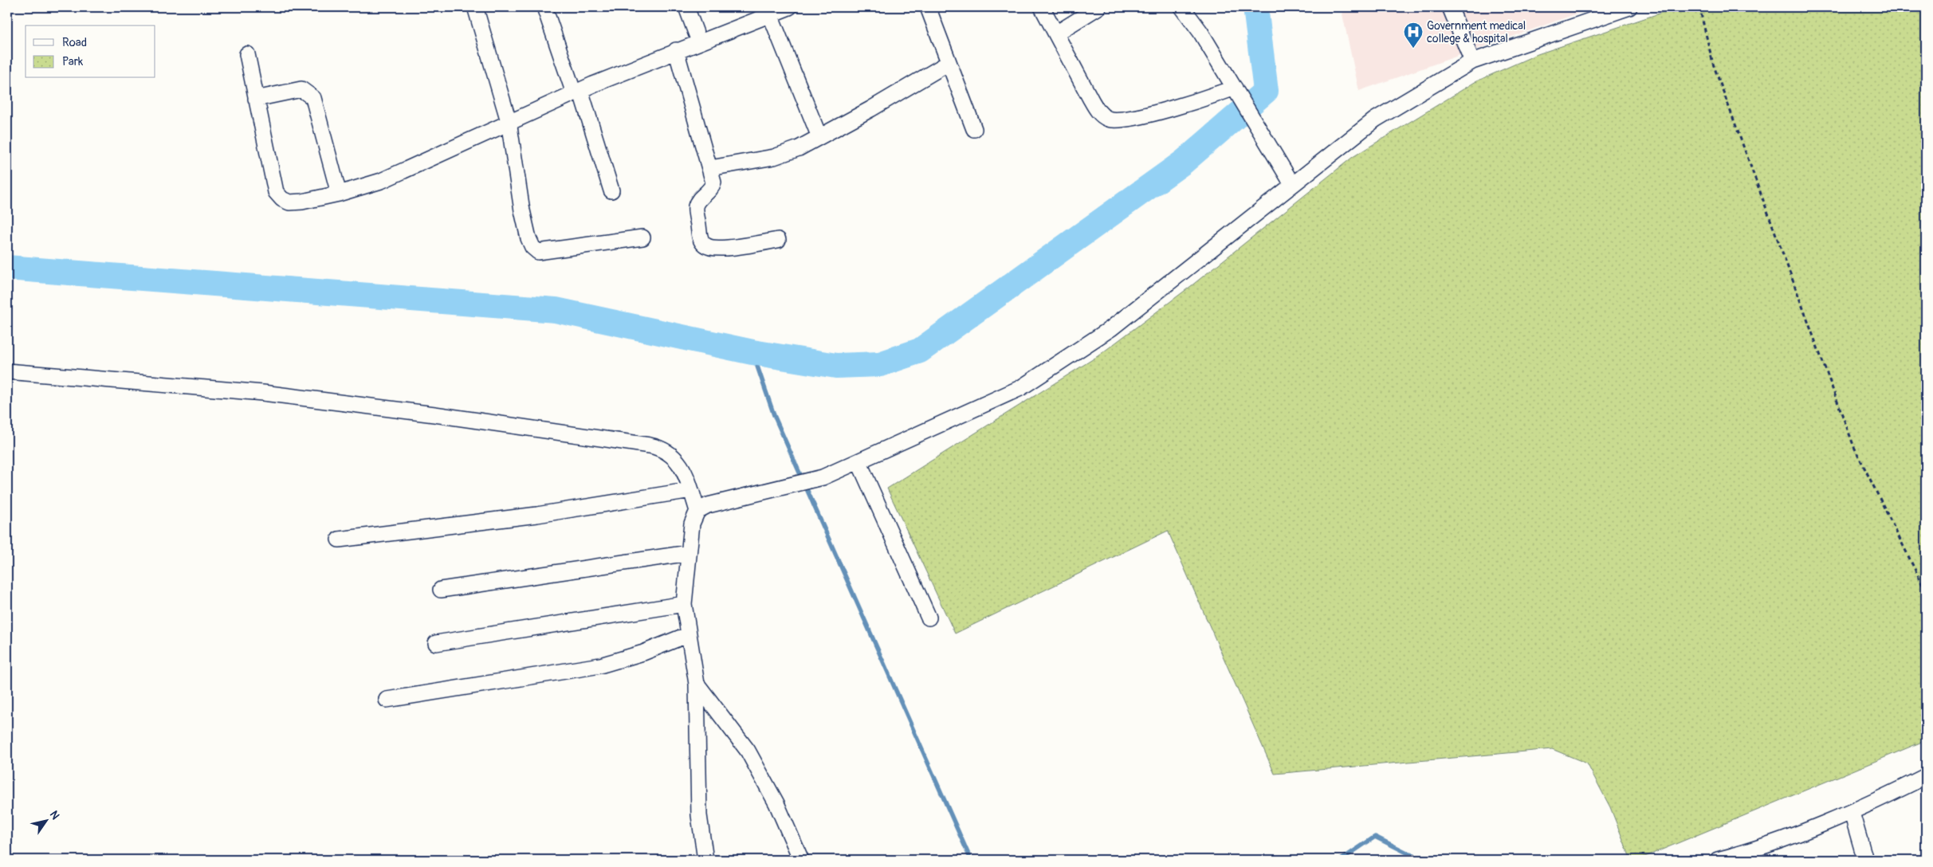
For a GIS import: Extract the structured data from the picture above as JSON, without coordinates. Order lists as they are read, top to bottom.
{
  "places": {
    "hospital": ["Government medical college & hospital"]
  },
  "legend": ["Road", "Park"],
  "north": "top right"
}
